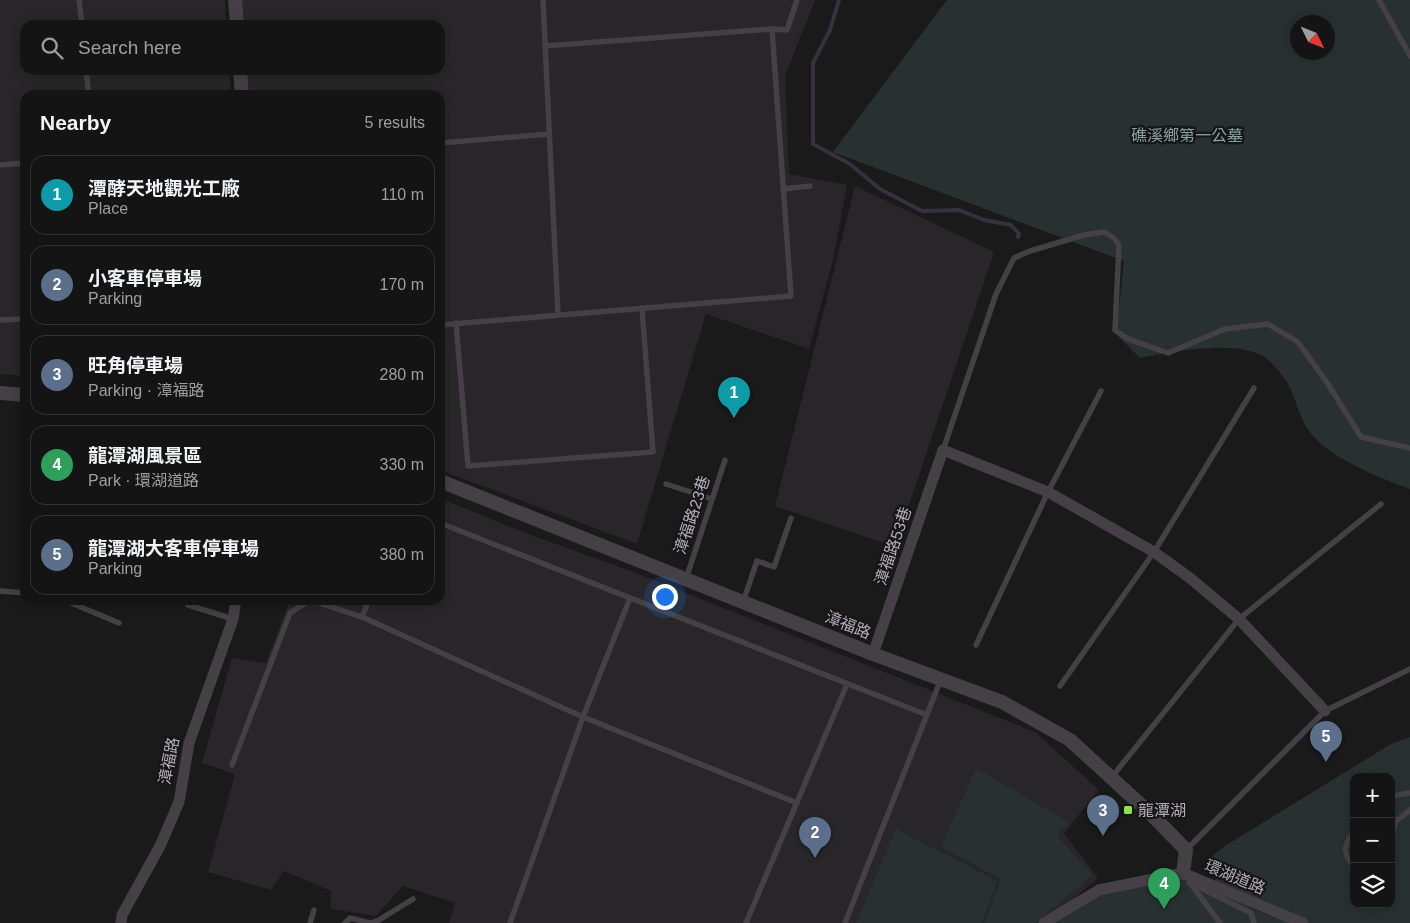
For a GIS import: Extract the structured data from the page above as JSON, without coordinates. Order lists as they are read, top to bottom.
{
  "streets": {
    "street": ["漳福路53巷", "漳福路", "環湖道路"],
    "lane": ["漳福路23巷"]
  },
  "crossings": [
    ["漳福路23巷", "漳福路"],
    ["漳福路53巷", "漳福路"]
  ],
  "parks": ["礁溪鄉第一公墓"],
  "places": {
    "transit": ["龍潭湖"]
  },
  "north": "bottom right",
  "page": {
    "search": "Search here",
    "heading": ["Nearby", "5 results"],
    "list": [
      {
        "mark": "1",
        "name": "潭酵天地觀光工廠",
        "note": "Place",
        "value": "110 m"
      },
      {
        "mark": "2",
        "name": "小客車停車場",
        "note": "Parking",
        "value": "170 m"
      },
      {
        "mark": "3",
        "name": "旺角停車場",
        "note": "Parking · 漳福路",
        "value": "280 m"
      },
      {
        "mark": "4",
        "name": "龍潭湖風景區",
        "note": "Park · 環湖道路",
        "value": "330 m"
      },
      {
        "mark": "5",
        "name": "龍潭湖大客車停車場",
        "note": "Parking",
        "value": "380 m"
      }
    ],
    "pins": [
      "1",
      "5",
      "3",
      "2",
      "4"
    ],
    "map_buttons": ["+", "−"]
  }
}
